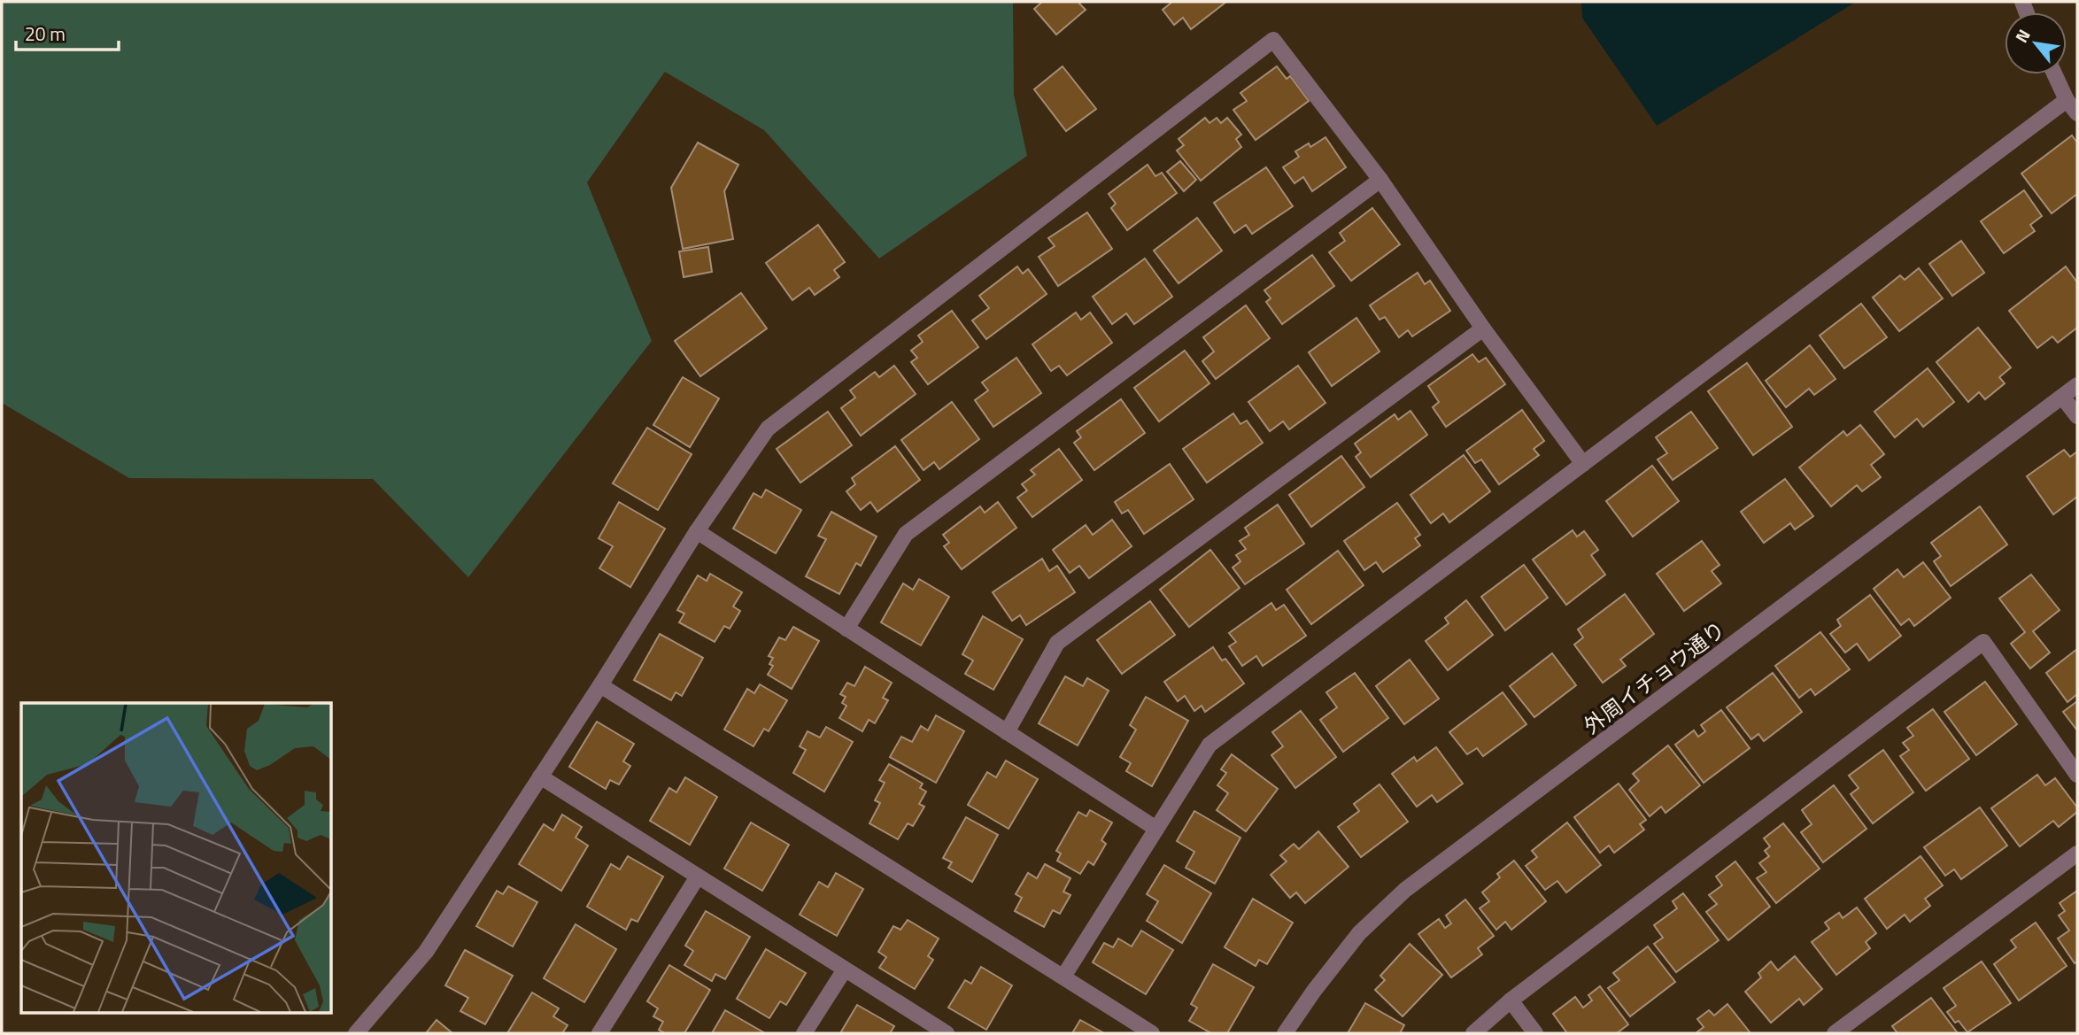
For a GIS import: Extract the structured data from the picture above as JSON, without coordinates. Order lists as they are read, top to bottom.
{
  "streets": {
    "street": ["外周イチョウ通り"]
  },
  "scale_bar": "20 m",
  "north": "top left"
}
